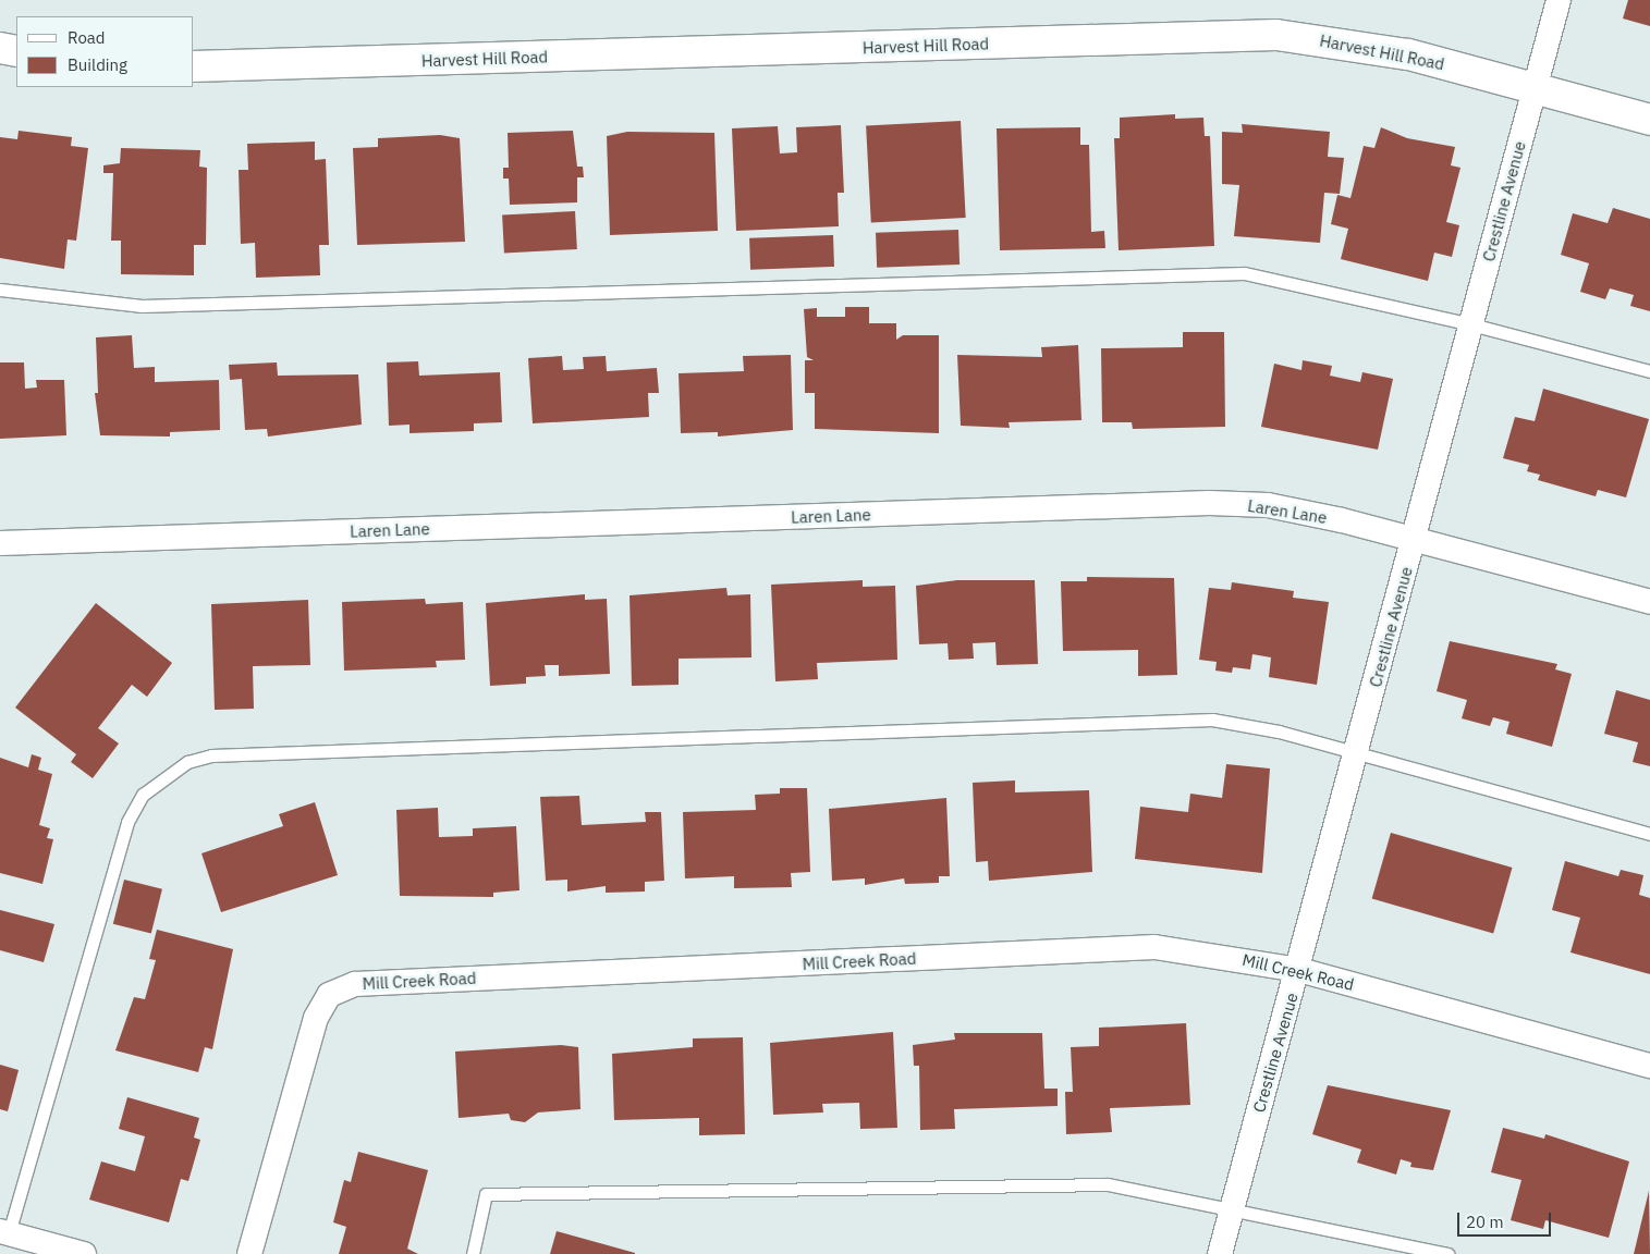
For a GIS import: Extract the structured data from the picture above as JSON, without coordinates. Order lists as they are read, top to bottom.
{
  "streets": {
    "street": [
      "Harvest Hill Road",
      "Crestline Avenue",
      "Laren Lane",
      "Mill Creek Road"
    ]
  },
  "crossings": [
    ["Harvest Hill Road", "Crestline Avenue"],
    ["Crestline Avenue", "Laren Lane"],
    ["Crestline Avenue", "Mill Creek Road"]
  ],
  "legend": ["Road", "Building"],
  "scale_bar": "20 m"
}
